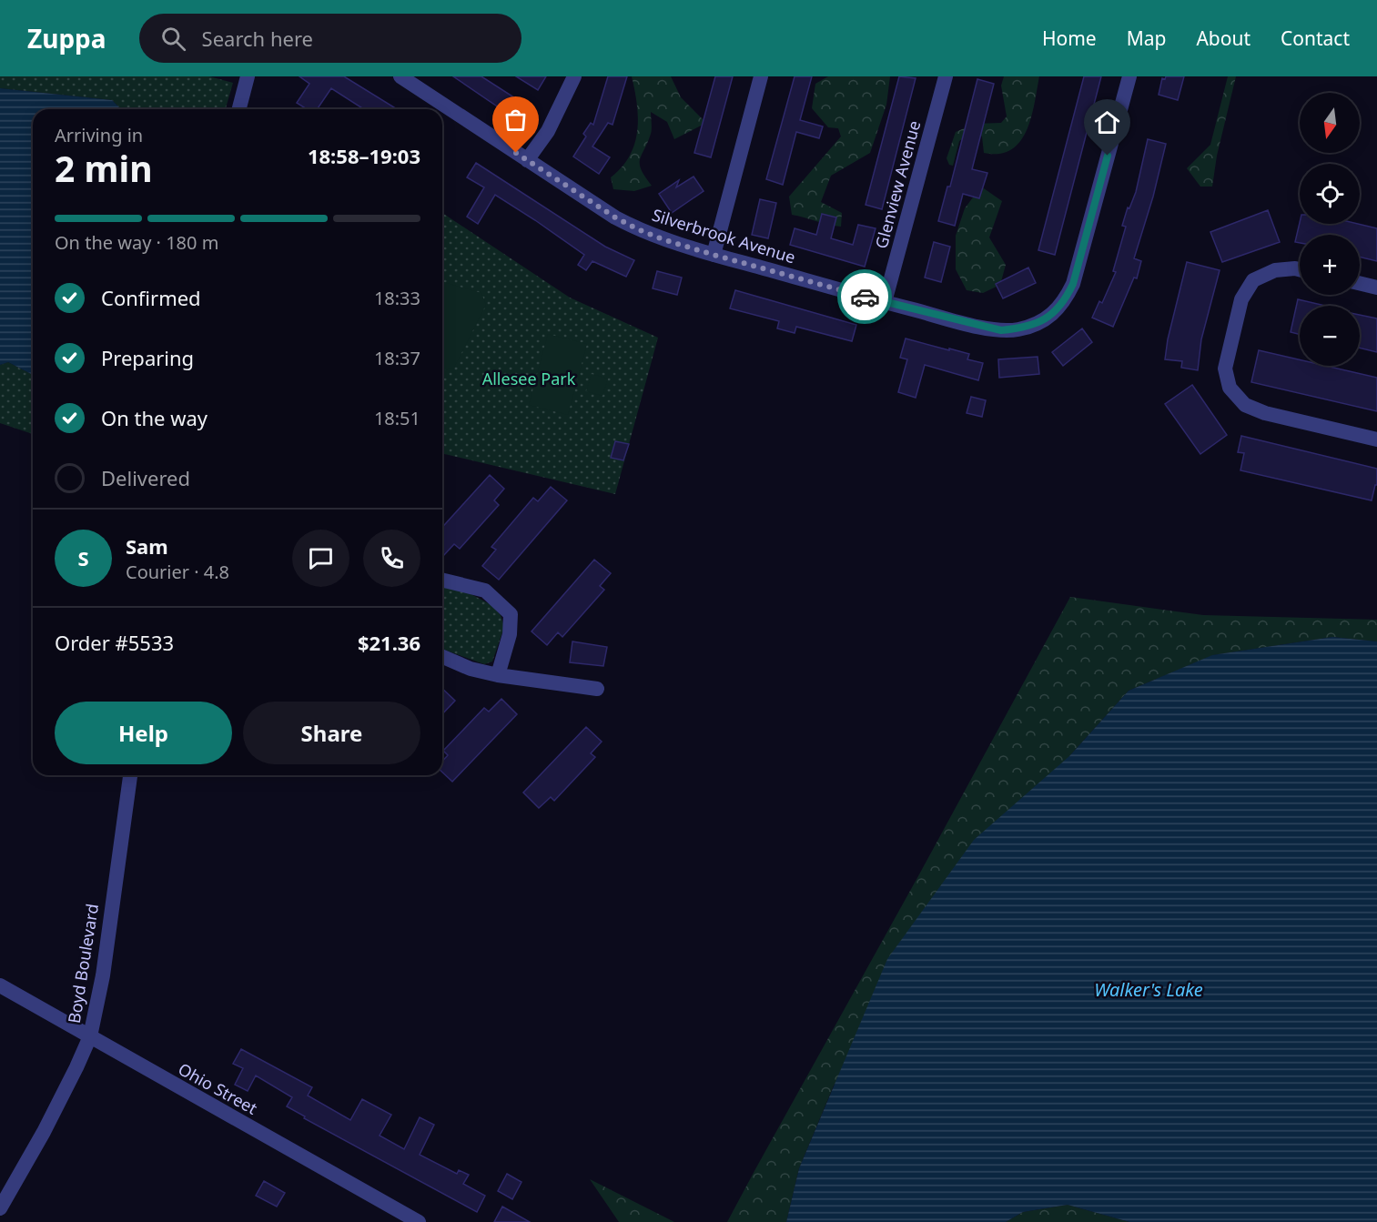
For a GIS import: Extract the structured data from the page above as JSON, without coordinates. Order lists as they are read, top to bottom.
{
  "streets": {
    "street": [
      "Glenview Avenue",
      "Silverbrook Avenue",
      "Boyd Boulevard",
      "Ohio Street"
    ]
  },
  "crossings": [
    ["Glenview Avenue", "Silverbrook Avenue"],
    ["Boyd Boulevard", "Ohio Street"]
  ],
  "water": ["Walker's Lake"],
  "parks": ["Allesee Park"],
  "north": "bottom",
  "page": {
    "header": "Zuppa",
    "search": "Search here",
    "nav": [
      "Home",
      "Map",
      "About",
      "Contact"
    ],
    "map_buttons": ["+", "−"],
    "heading": ["2 min", "Arriving in", "18:58–19:03"],
    "panel": [
      "Sam",
      "Courier · 4.8",
      "Order #5533",
      "$21.36"
    ],
    "bar": "On the way · 180 m",
    "list": [
      ["Confirmed", "18:33"],
      ["Preparing", "18:37"],
      ["On the way", "18:51"],
      "Delivered"
    ],
    "round": "S",
    "buttons": ["Help", "Share"]
  }
}
